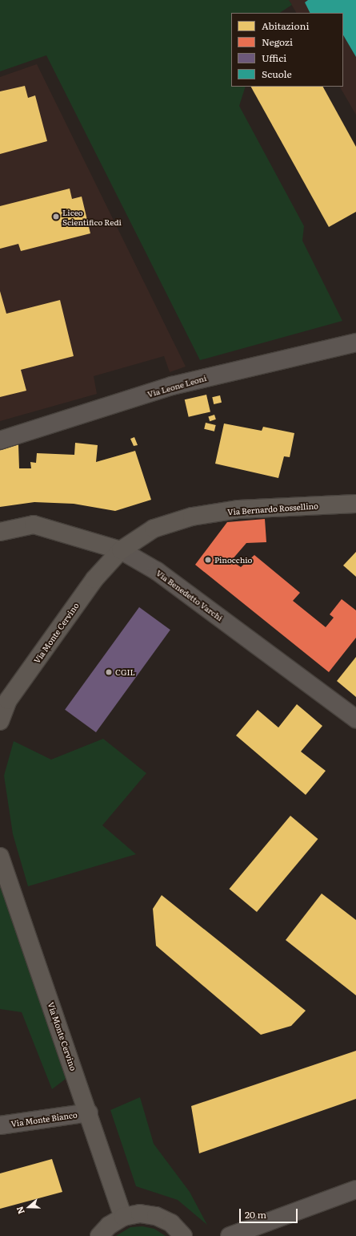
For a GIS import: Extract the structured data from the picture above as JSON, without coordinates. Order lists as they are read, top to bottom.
{
  "streets": {
    "main road": ["Via Bernardo Rossellino", "Via Benedetto Varchi", "Via Monte Cervino"],
    "street": ["Via Leone Leoni", "Via Monte Bianco"]
  },
  "crossings": [
    ["Via Bernardo Rossellino", "Via Benedetto Varchi"],
    ["Via Bernardo Rossellino", "Via Monte Cervino"],
    ["Via Benedetto Varchi", "Via Monte Cervino"],
    ["Via Monte Cervino", "Via Monte Bianco"]
  ],
  "places": ["Liceo Scientifico Redi", "Pinocchio", "CGIL"],
  "legend": [
    "Abitazioni",
    "Negozi",
    "Uffici",
    "Scuole"
  ],
  "scale_bar": "20 m",
  "north": "left"
}
